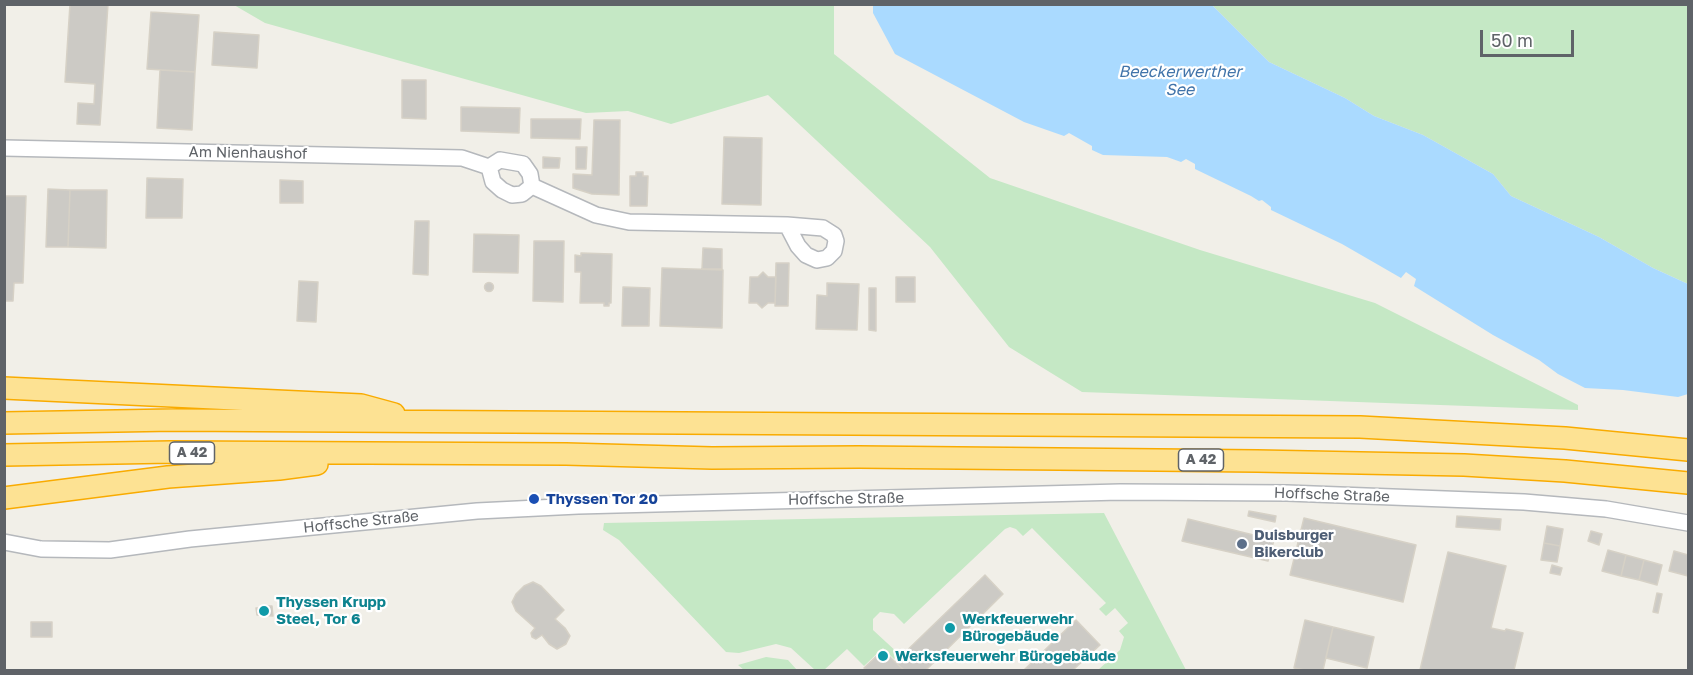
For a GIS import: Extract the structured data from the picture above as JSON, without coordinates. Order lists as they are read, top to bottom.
{
  "streets": {
    "highway": ["A 42"],
    "street": ["Am Nienhaushof", "Hoffsche Straße"]
  },
  "water": ["Beeckerwerther See"],
  "places": [
    "Thyssen Tor 20",
    "Duisburger Bikerclub",
    "Thyssen Krupp Steel, Tor 6",
    "Werkfeuerwehr Bürogebäude",
    "Werksfeuerwehr Bürogebäude"
  ],
  "scale_bar": "50 m"
}
